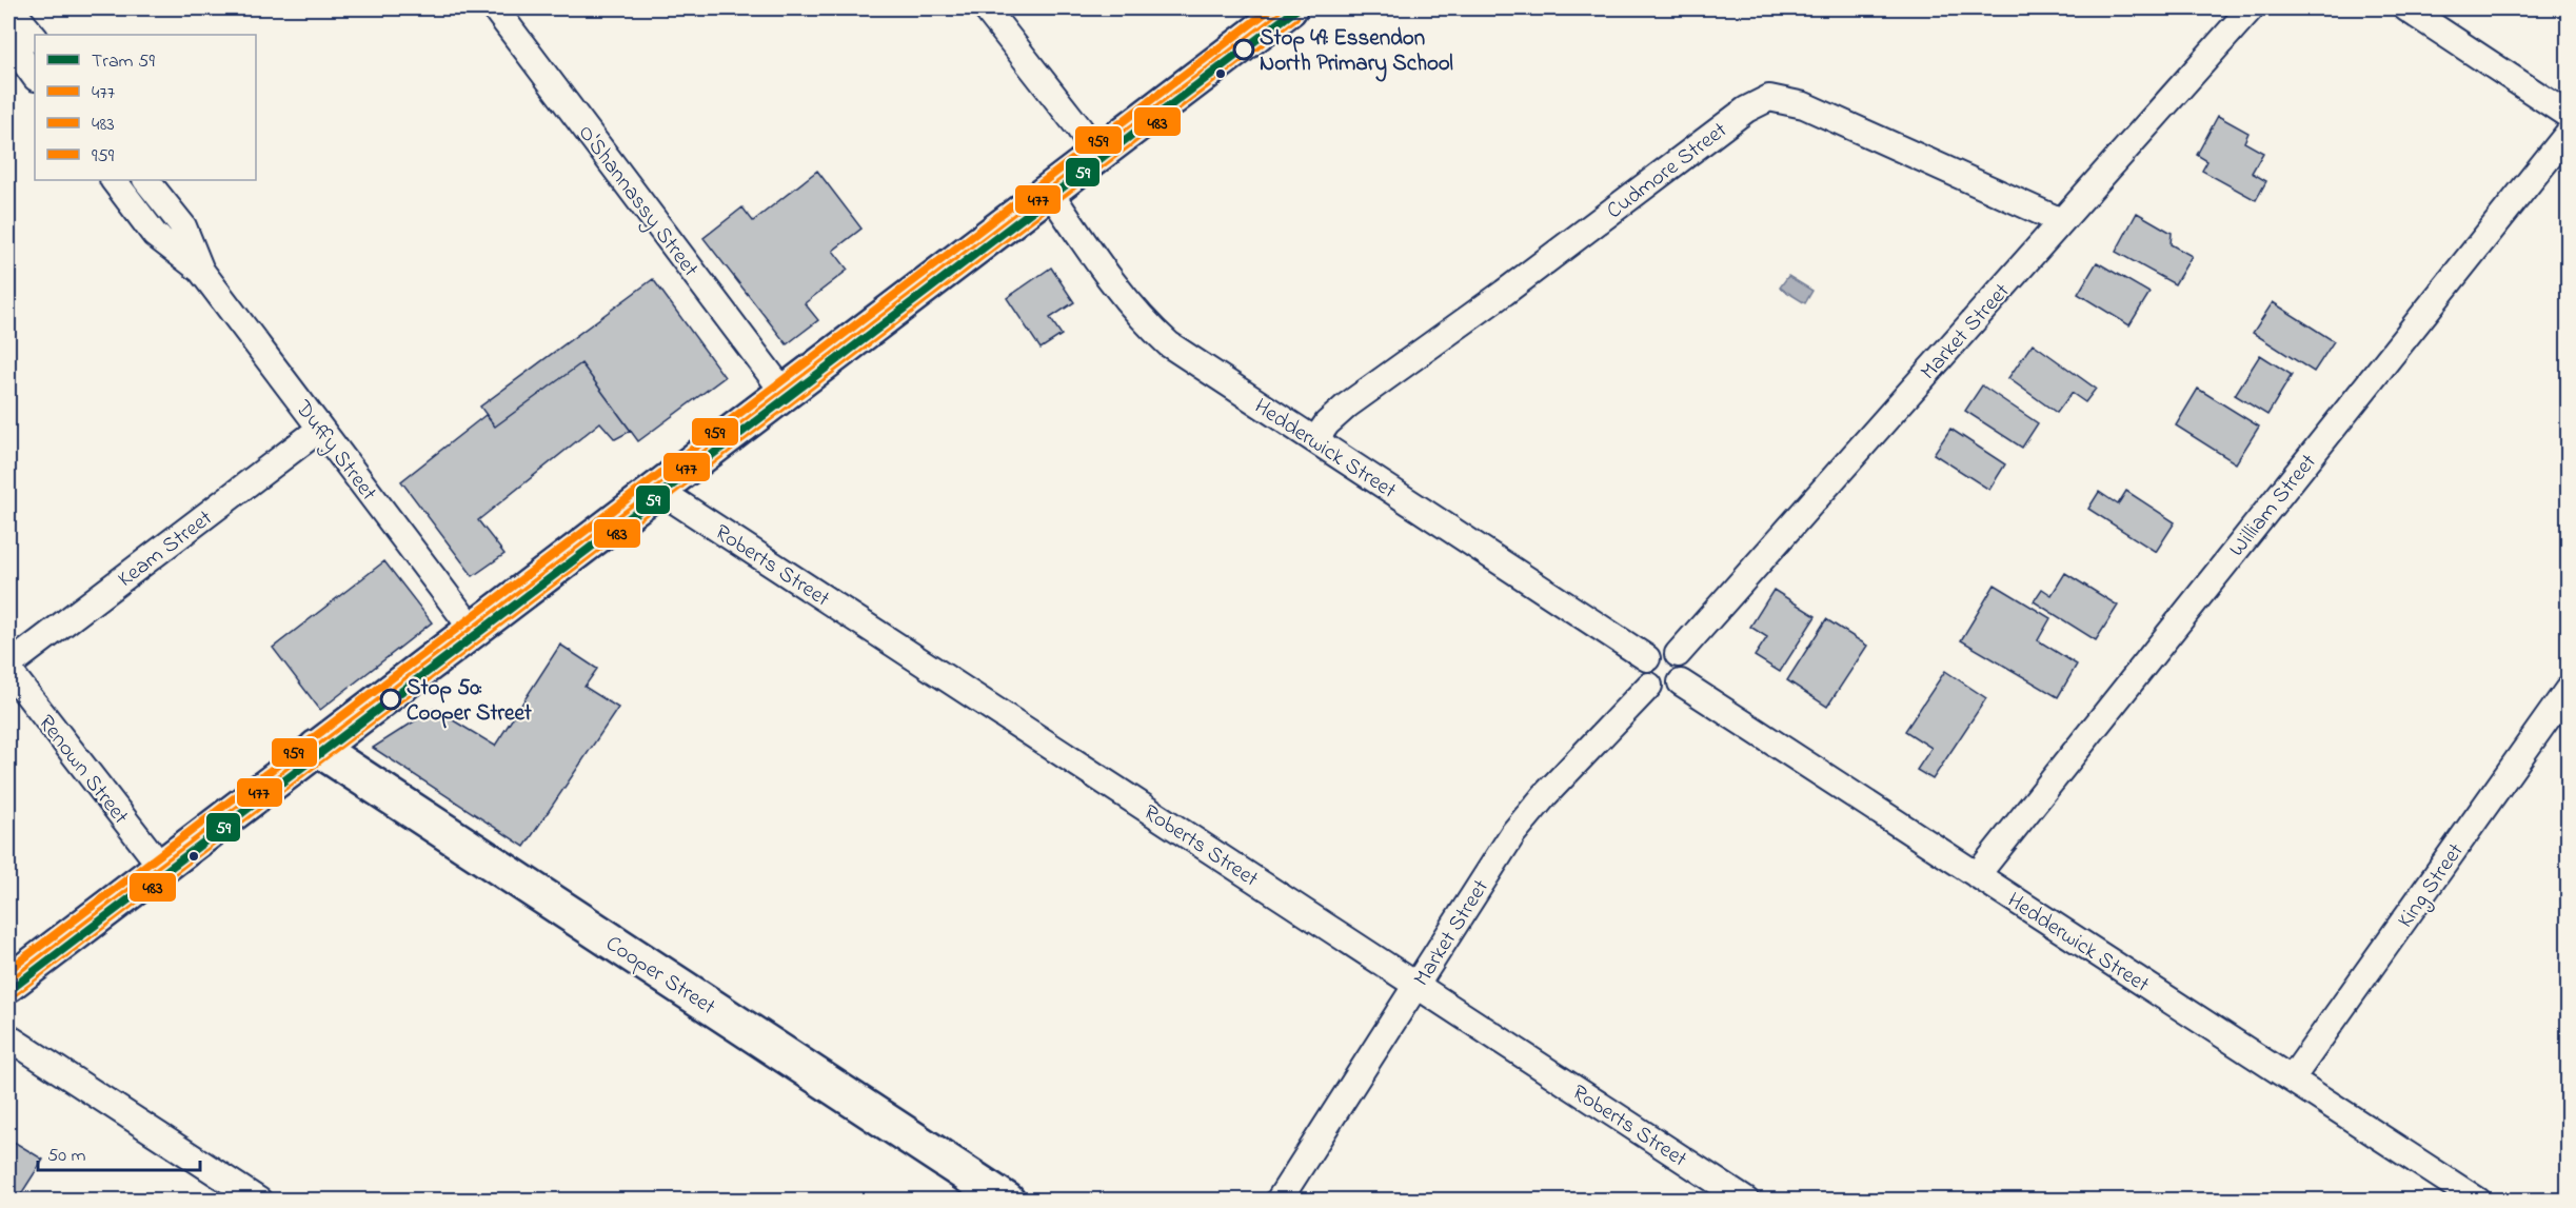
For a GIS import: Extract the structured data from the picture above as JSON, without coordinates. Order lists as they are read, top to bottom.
{
  "streets": {
    "main road": ["Cooper Street"],
    "street": [
      "Cudmore Street",
      "O'Shannassy Street",
      "Market Street",
      "Hedderwick Street",
      "Duffy Street",
      "William Street",
      "Keam Street",
      "Roberts Street",
      "Renown Street",
      "King Street"
    ]
  },
  "crossings": [
    ["Cudmore Street", "Market Street"],
    ["Cudmore Street", "Hedderwick Street"],
    ["Market Street", "Hedderwick Street"],
    ["Market Street", "Roberts Street"],
    ["Hedderwick Street", "William Street"],
    ["Hedderwick Street", "King Street"],
    ["Duffy Street", "Keam Street"],
    ["Keam Street", "Renown Street"]
  ],
  "places": ["Stop 49: Essendon North Primary School", "Stop 50: Cooper Street"],
  "lines": [
    "tram line 59",
    "transit line 477",
    "transit line 959",
    "transit line 483"
  ],
  "legend": [
    "Tram 59",
    "477",
    "483",
    "959"
  ],
  "scale_bar": "50 m"
}
